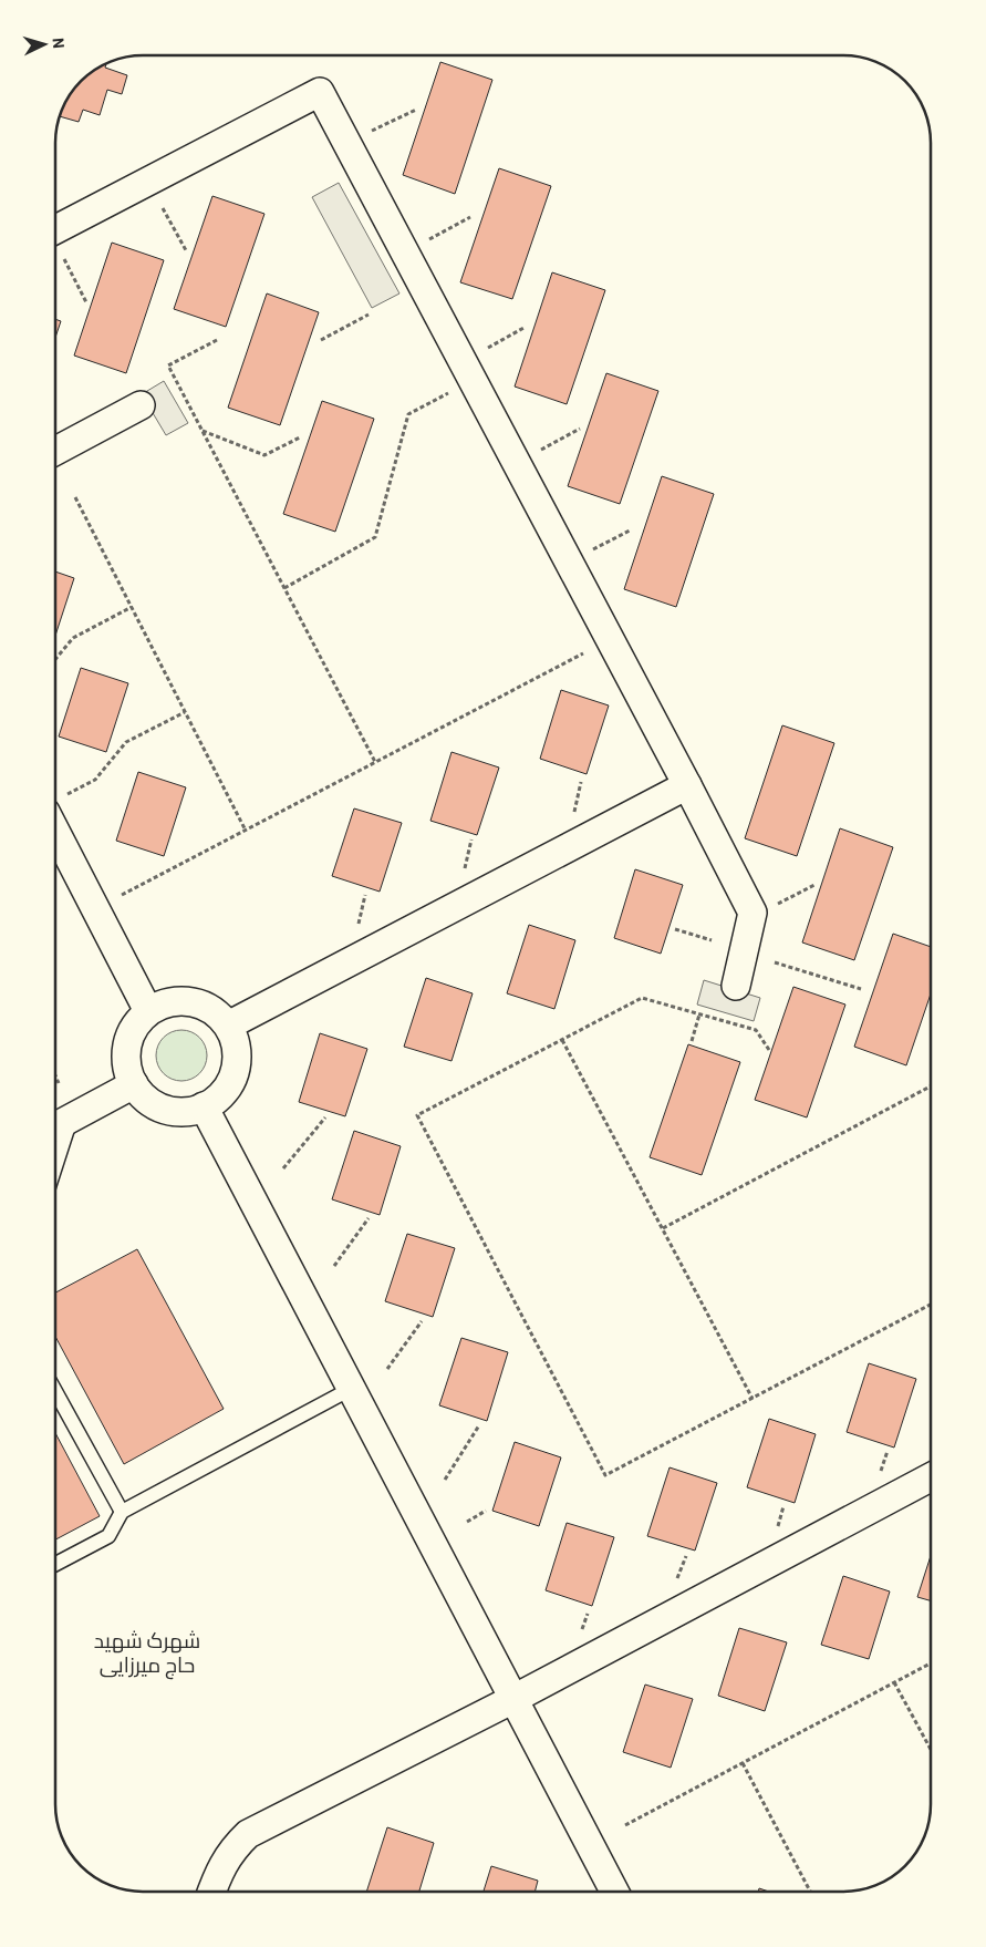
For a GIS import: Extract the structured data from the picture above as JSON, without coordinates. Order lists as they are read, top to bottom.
{
  "districts": ["شهرک شهید حاج میرزایی"],
  "north": "right"
}
